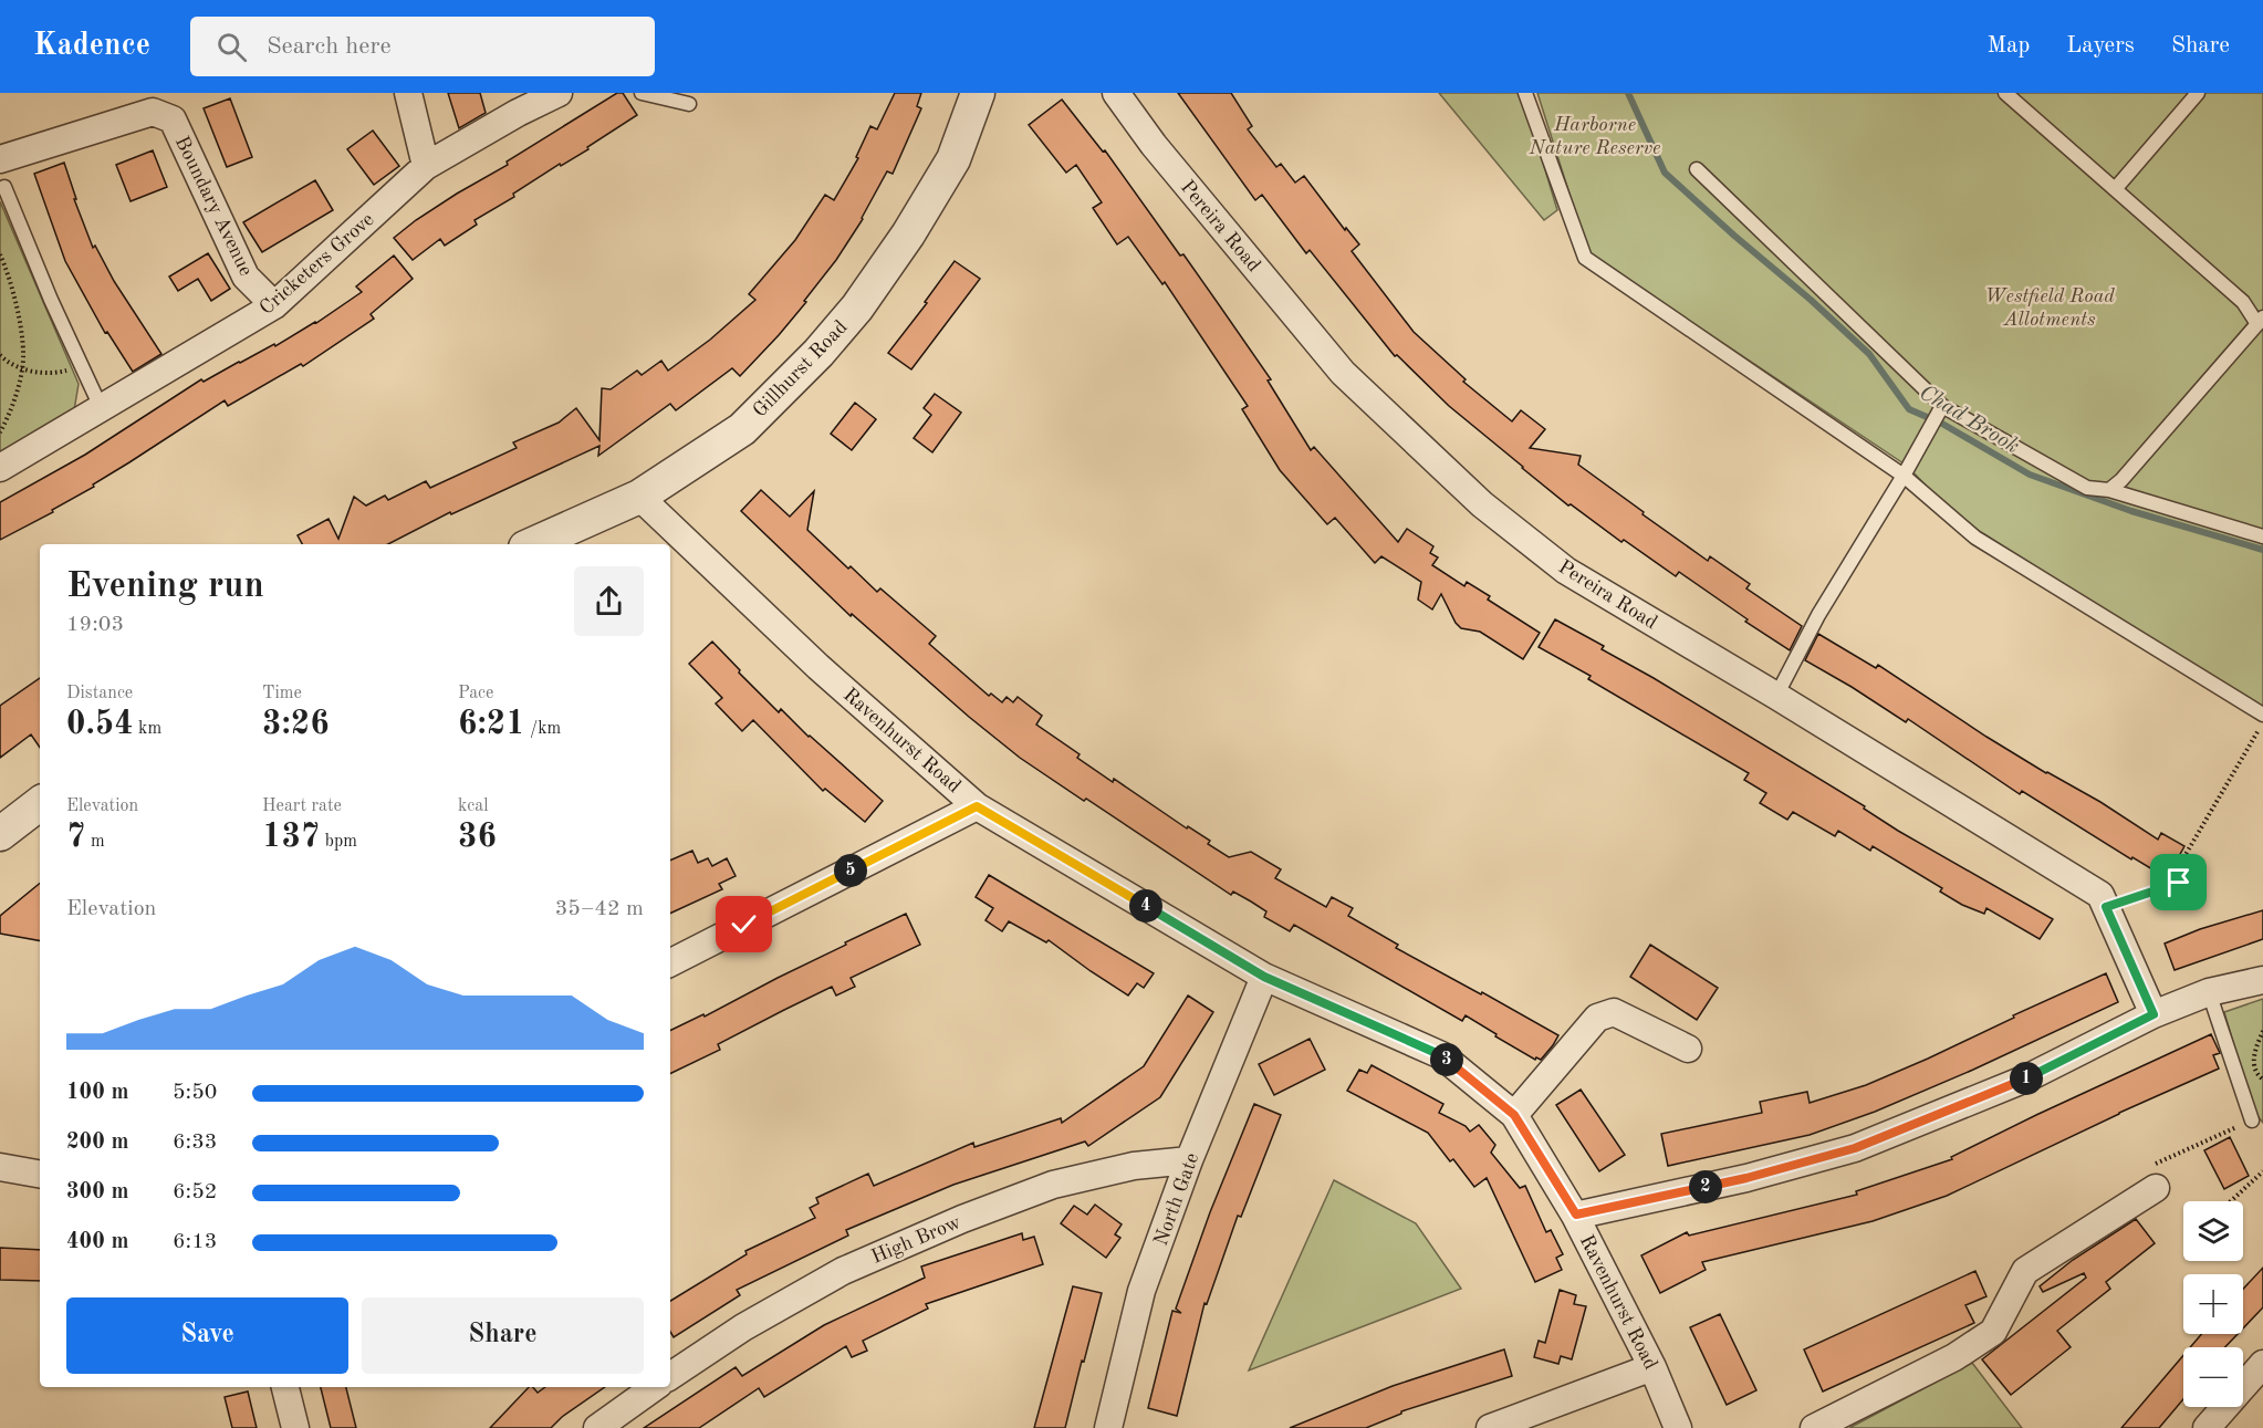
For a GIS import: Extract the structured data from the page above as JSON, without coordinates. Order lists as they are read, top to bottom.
{
  "streets": {
    "street": [
      "Boundary Avenue",
      "Pereira Road",
      "Cricketers Grove",
      "Gillhurst Road",
      "Ravenhurst Road",
      "North Gate",
      "High Brow"
    ]
  },
  "crossings": [
    ["Boundary Avenue", "Cricketers Grove"],
    ["Gillhurst Road", "Ravenhurst Road"],
    ["Ravenhurst Road", "North Gate"],
    ["North Gate", "High Brow"]
  ],
  "water": ["Chad Brook"],
  "parks": ["Harborne Nature Reserve", "Westfield Road Allotments"],
  "page": {
    "header": "Kadence",
    "search": "Search here",
    "nav": ["Map", "Layers", "Share"],
    "heading": ["Evening run", "19:03"],
    "stats": [
      ["Distance", "0.54 km"],
      ["Time", "3:26"],
      ["Pace", "6:21 /km"],
      ["Elevation", "7 m"],
      ["Heart rate", "137 bpm"],
      ["kcal", "36"]
    ],
    "pins": [
      "5",
      "4",
      "3",
      "1",
      "2"
    ],
    "chart": ["Elevation", "35–42 m"],
    "list": [
      {
        "name": "100 m",
        "note": "5:50"
      },
      {
        "name": "200 m",
        "note": "6:33"
      },
      {
        "name": "300 m",
        "note": "6:52"
      },
      {
        "name": "400 m",
        "note": "6:13"
      }
    ],
    "map_buttons": ["+", "−"],
    "buttons": ["Save", "Share"]
  }
}
